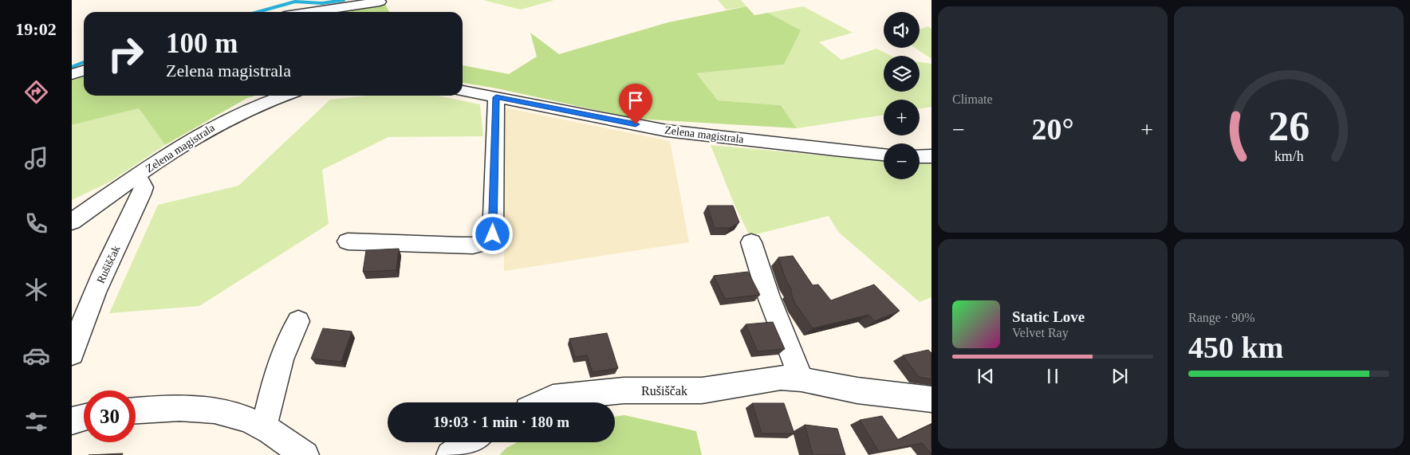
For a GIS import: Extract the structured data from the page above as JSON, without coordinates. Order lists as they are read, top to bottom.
{
  "streets": {
    "street": ["Zelena magistrala", "Rušiščak"]
  },
  "crossings": [
    ["Zelena magistrala", "Rušiščak"]
  ],
  "page": {
    "tabs": "19:02",
    "tile": [
      "Climate",
      ["Range · 90%", "450 km"]
    ],
    "map_buttons": ["+", "−"],
    "turn": ["100 m", "Zelena magistrala"],
    "heat": ["−", "20°", "+"],
    "song": ["Static Love", "Velvet Ray"],
    "limit": "30",
    "trip": "19:03 · 1 min · 180 m",
    "gauge": ["26", "km/h"]
  }
}
